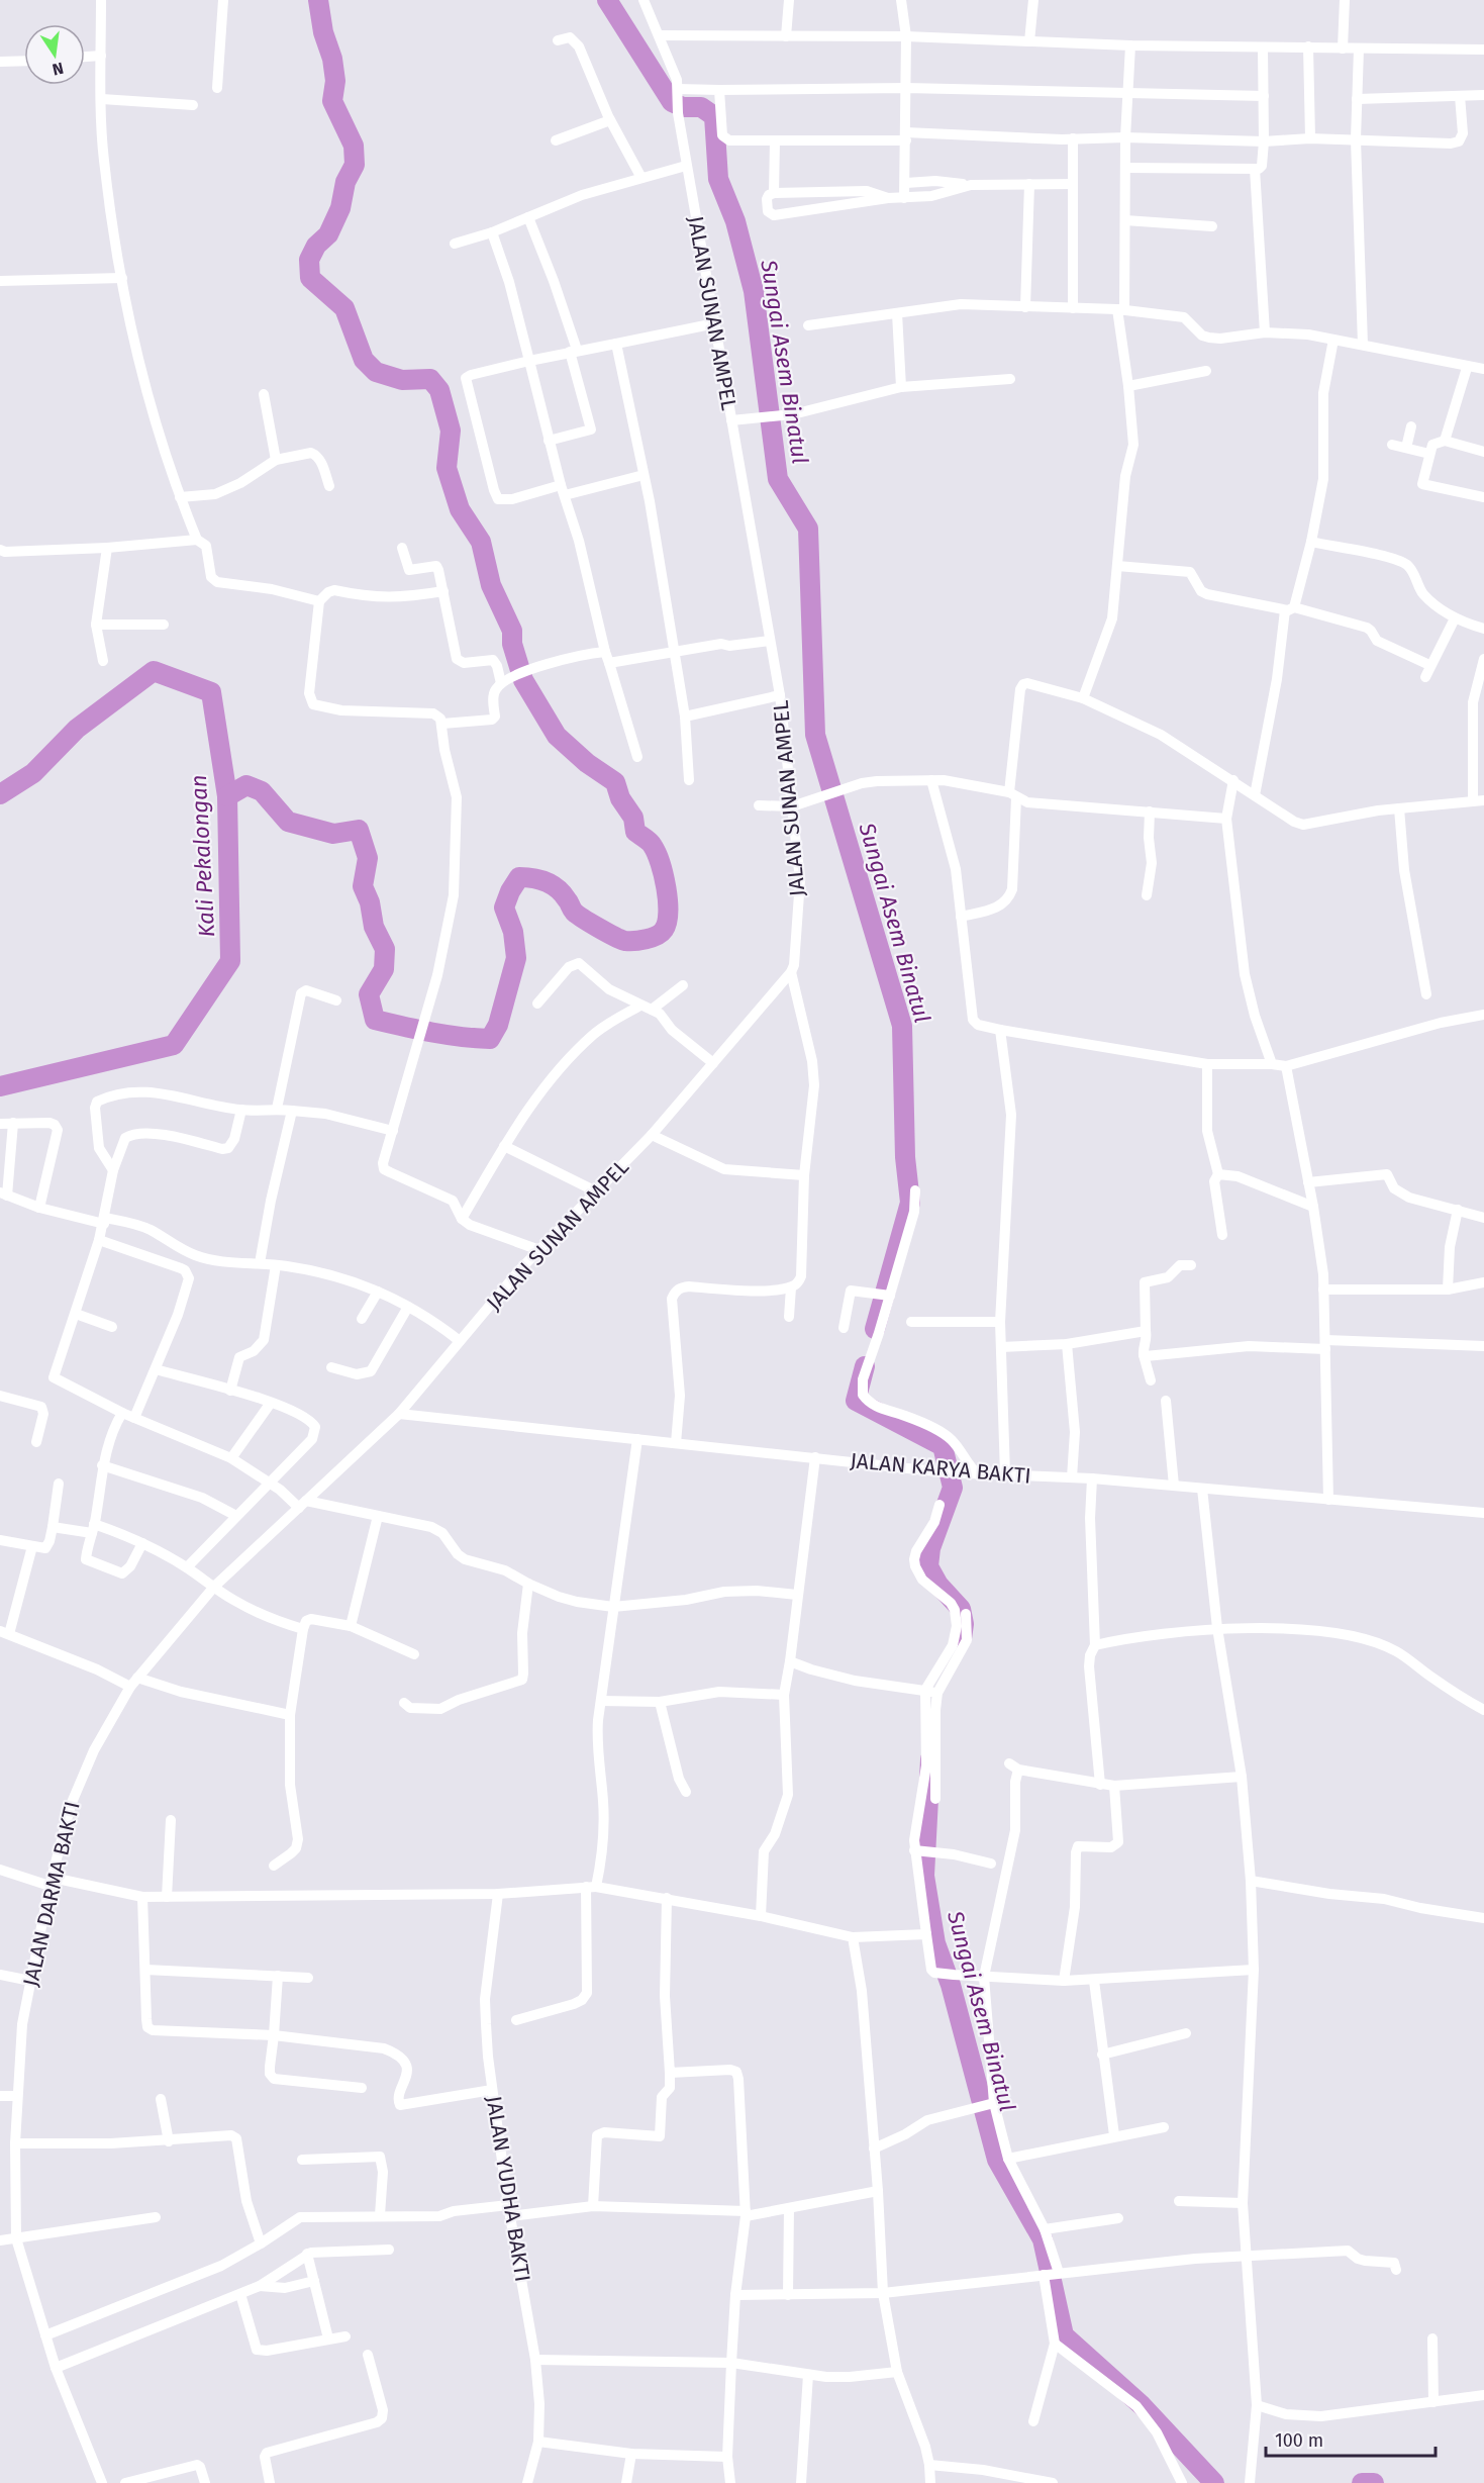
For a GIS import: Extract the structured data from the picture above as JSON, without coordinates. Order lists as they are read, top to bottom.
{
  "streets": {
    "street": [
      "JALAN SUNAN AMPEL",
      "JALAN KARYA BAKTI",
      "JALAN DARMA BAKTI",
      "JALAN YUDHA BAKTI"
    ]
  },
  "crossings": [
    ["JALAN SUNAN AMPEL", "JALAN KARYA BAKTI"],
    ["JALAN SUNAN AMPEL", "JALAN DARMA BAKTI"],
    ["JALAN KARYA BAKTI", "JALAN DARMA BAKTI"]
  ],
  "water": ["Sungai Asem Binatul", "Kali Pekalongan"],
  "scale_bar": "100 m",
  "north": "bottom"
}
